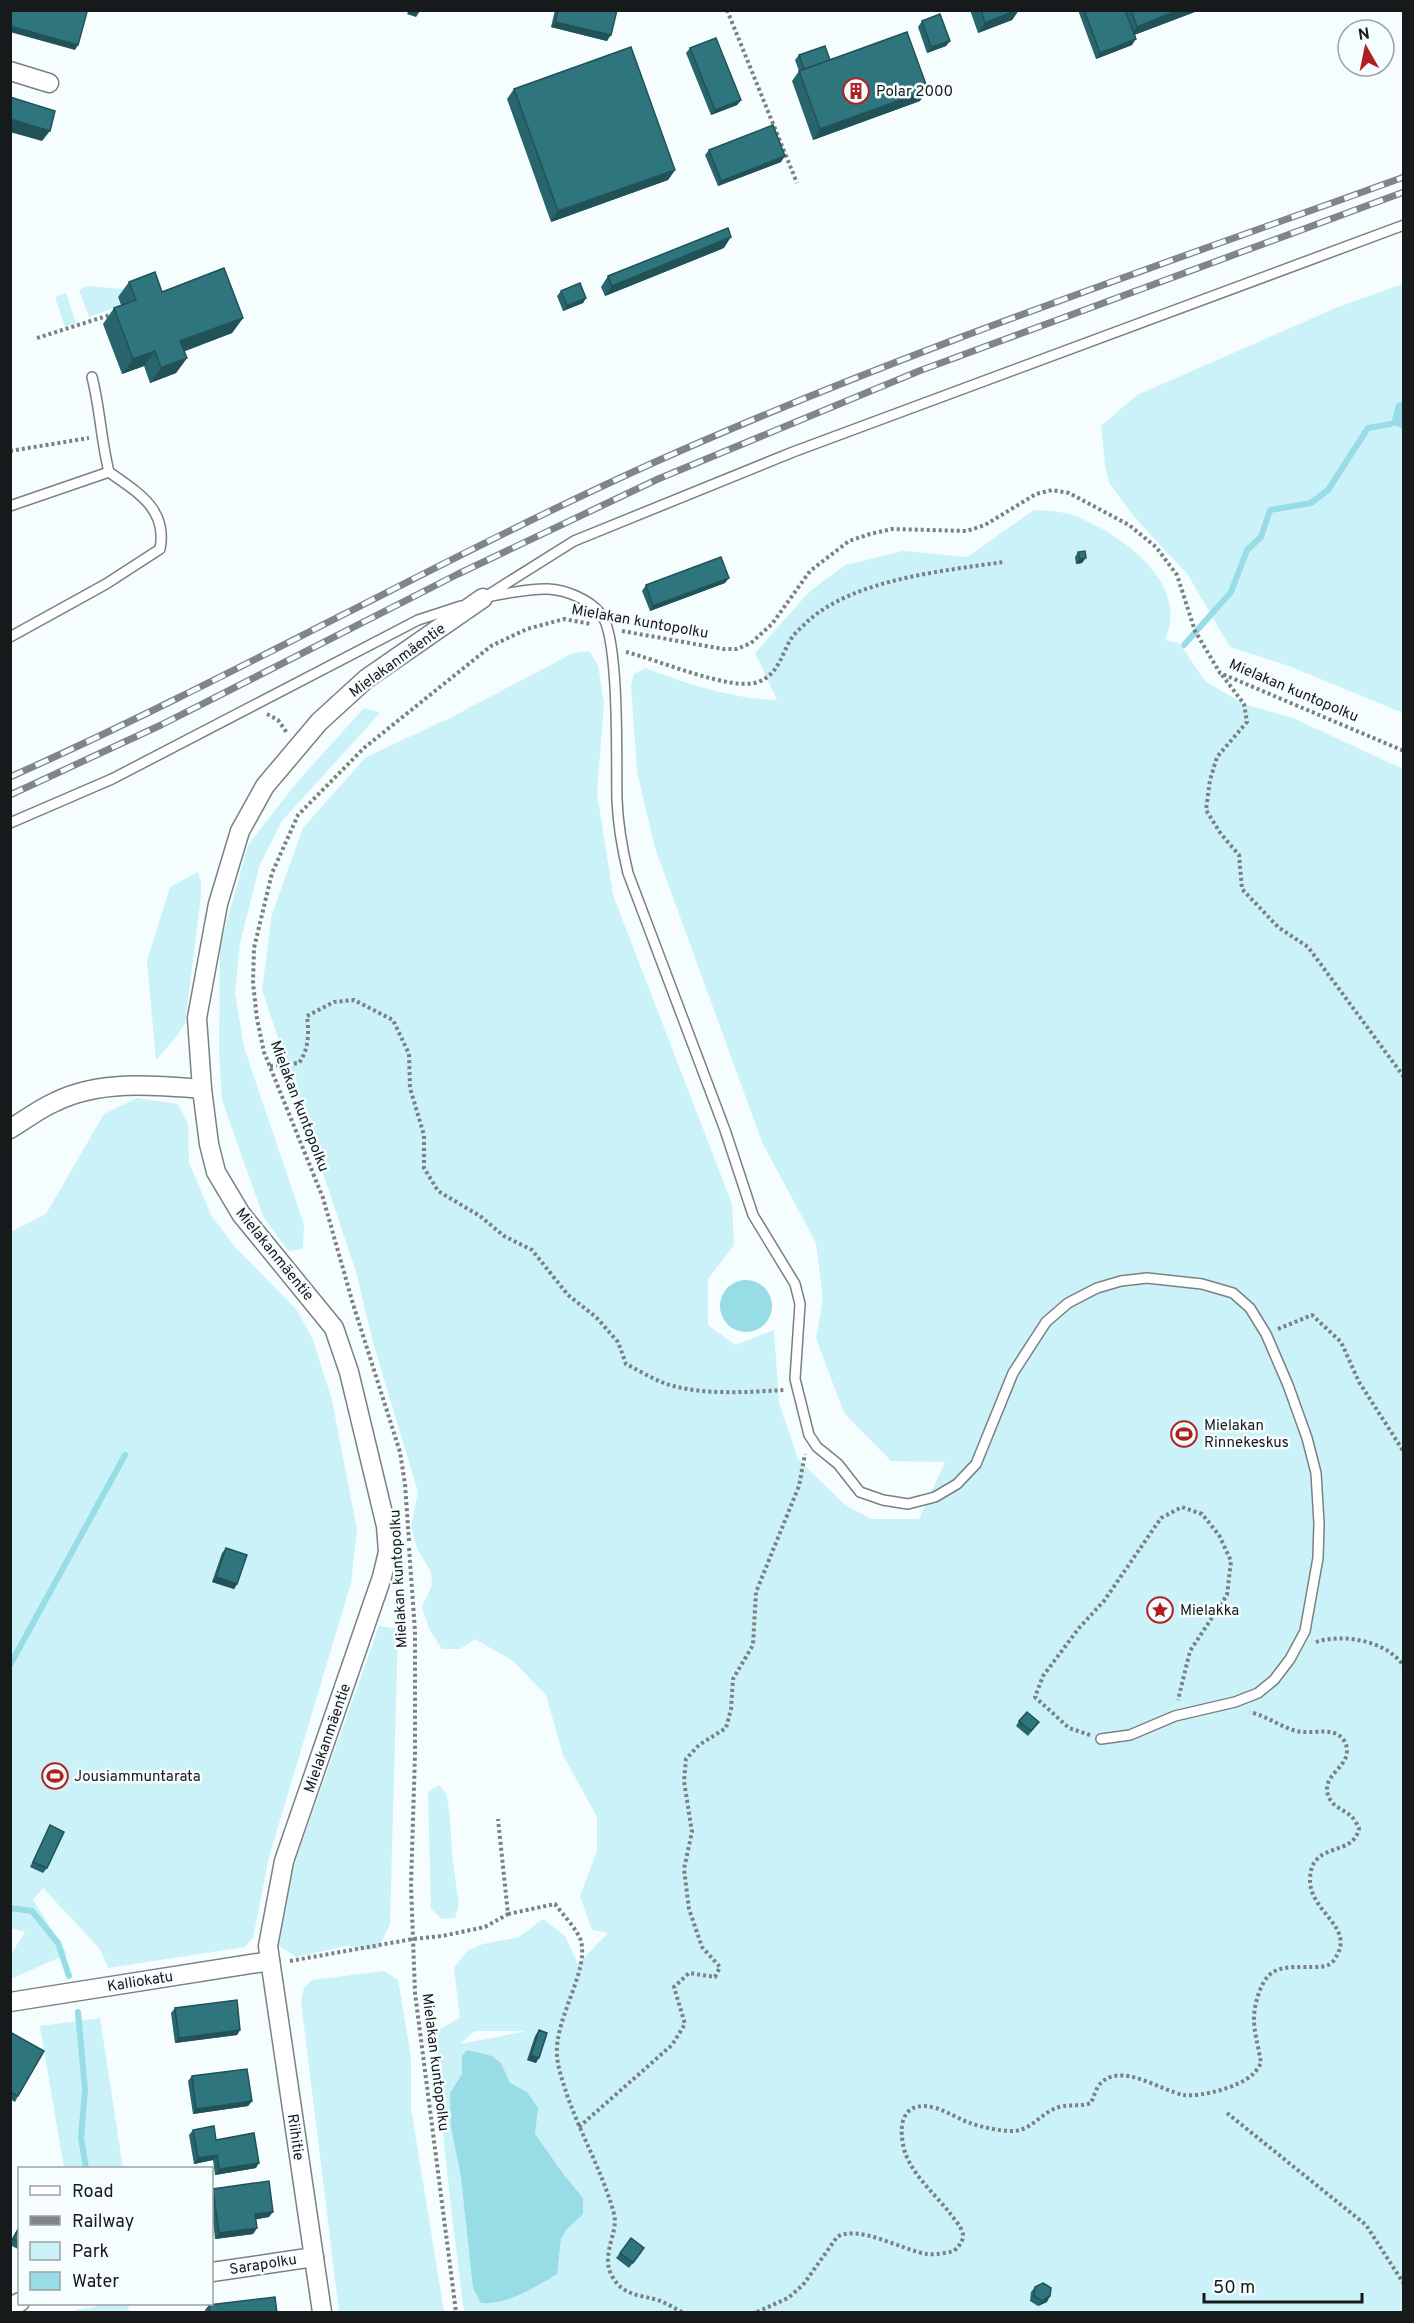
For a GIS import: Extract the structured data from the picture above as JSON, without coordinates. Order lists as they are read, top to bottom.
{
  "streets": {
    "street": [
      "Mielakanmäentie",
      "Kalliokatu",
      "Riihitie",
      "Sarapolku"
    ],
    "path": ["Mielakan kuntopolku"]
  },
  "crossings": [
    ["Mielakanmäentie", "Kalliokatu"],
    ["Mielakanmäentie", "Riihitie"],
    ["Kalliokatu", "Riihitie"],
    ["Riihitie", "Sarapolku"]
  ],
  "places": {
    "building": ["Polar 2000"],
    "sports": ["Mielakan Rinnekeskus", "Jousiammuntarata"],
    "place": ["Mielakka"]
  },
  "legend": [
    "Road",
    "Railway",
    "Park",
    "Water"
  ],
  "scale_bar": "50 m",
  "north": "top"
}
